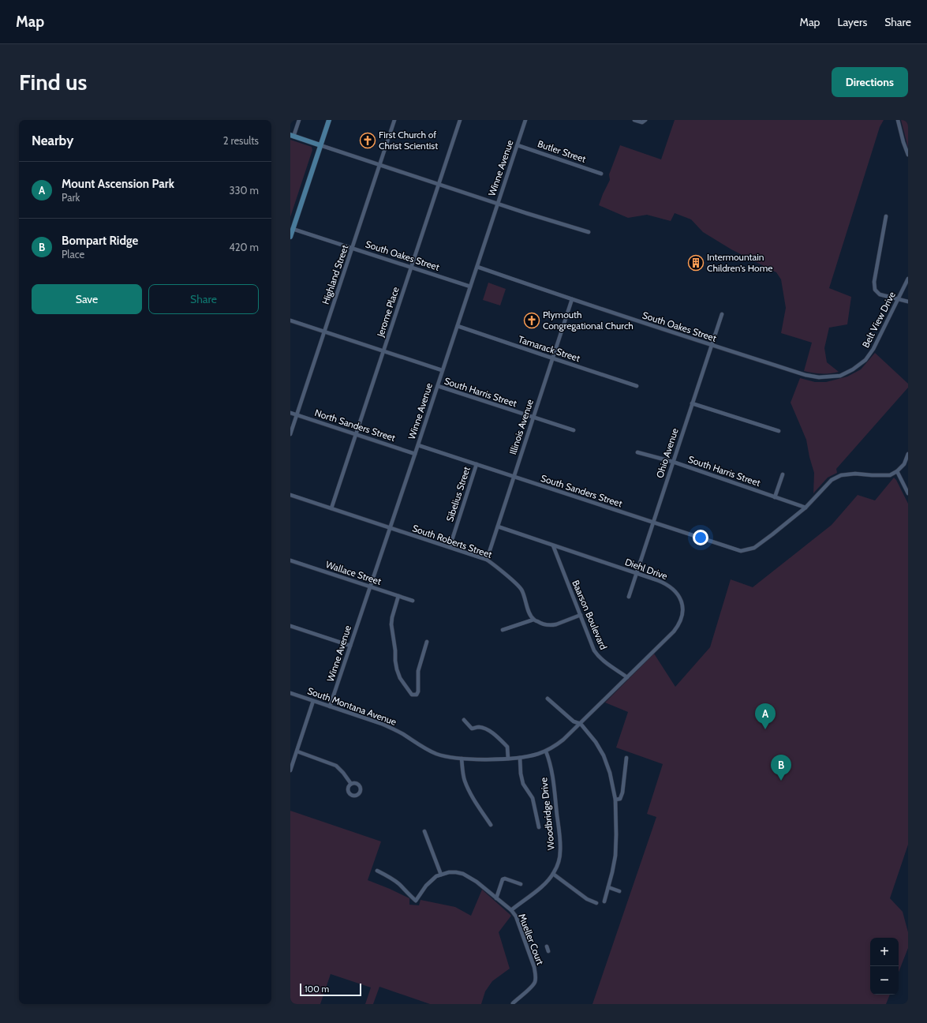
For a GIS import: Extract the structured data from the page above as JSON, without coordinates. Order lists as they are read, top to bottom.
{
  "streets": {
    "street": [
      "Butler Street",
      "Winne Avenue",
      "South Oakes Street",
      "Highland Street",
      "Jerome Place",
      "Belt View Drive",
      "Tamarack Street",
      "South Harris Street",
      "North Sanders Street",
      "Illinois Avenue",
      "Ohio Avenue",
      "South Sanders Street",
      "Sibelius Street",
      "South Roberts Street",
      "Diehl Drive",
      "Wallace Street",
      "Baarson Boulevard",
      "South Montana Avenue",
      "Woodbridge Drive",
      "Mueller Court"
    ]
  },
  "crossings": [
    ["Butler Street", "Winne Avenue"],
    ["Winne Avenue", "South Oakes Street"],
    ["Winne Avenue", "Tamarack Street"],
    ["Winne Avenue", "South Harris Street"],
    ["Winne Avenue", "North Sanders Street"],
    ["Winne Avenue", "South Sanders Street"],
    ["Winne Avenue", "South Roberts Street"],
    ["Winne Avenue", "Wallace Street"],
    ["Winne Avenue", "South Montana Avenue"],
    ["South Oakes Street", "Highland Street"],
    ["South Oakes Street", "Jerome Place"],
    ["South Oakes Street", "Belt View Drive"],
    ["South Oakes Street", "Illinois Avenue"],
    ["South Oakes Street", "Ohio Avenue"],
    ["Highland Street", "South Harris Street"],
    ["Highland Street", "North Sanders Street"],
    ["Jerome Place", "South Harris Street"],
    ["Jerome Place", "North Sanders Street"],
    ["Jerome Place", "South Roberts Street"],
    ["Tamarack Street", "Illinois Avenue"],
    ["South Harris Street", "Illinois Avenue"],
    ["South Harris Street", "Ohio Avenue"],
    ["South Harris Street", "South Sanders Street"],
    ["Illinois Avenue", "South Sanders Street"],
    ["Illinois Avenue", "South Roberts Street"],
    ["Illinois Avenue", "Diehl Drive"],
    ["Ohio Avenue", "South Sanders Street"],
    ["Ohio Avenue", "Diehl Drive"],
    ["South Sanders Street", "Sibelius Street"],
    ["Sibelius Street", "South Roberts Street"],
    ["Diehl Drive", "Baarson Boulevard"],
    ["Diehl Drive", "South Montana Avenue"],
    ["South Montana Avenue", "Woodbridge Drive"],
    ["Woodbridge Drive", "Mueller Court"]
  ],
  "places": {
    "church": ["First Church of Christ Scientist", "Plymouth Congregational Church"],
    "building": ["Intermountain Children's Home"]
  },
  "scale_bar": "100 m",
  "page": {
    "header": "Map",
    "nav": ["Map", "Layers", "Share"],
    "buttons": [
      "Directions",
      ["Save", "Share"]
    ],
    "title": "Find us",
    "heading": ["Nearby", "2 results"],
    "list": [
      {
        "mark": "A",
        "name": "Mount Ascension Park",
        "note": "Park",
        "value": "330 m"
      },
      {
        "mark": "B",
        "name": "Bompart Ridge",
        "note": "Place",
        "value": "420 m"
      }
    ],
    "pins": ["A", "B"],
    "map_buttons": ["+", "−"],
    "scale": "100 m"
  }
}
